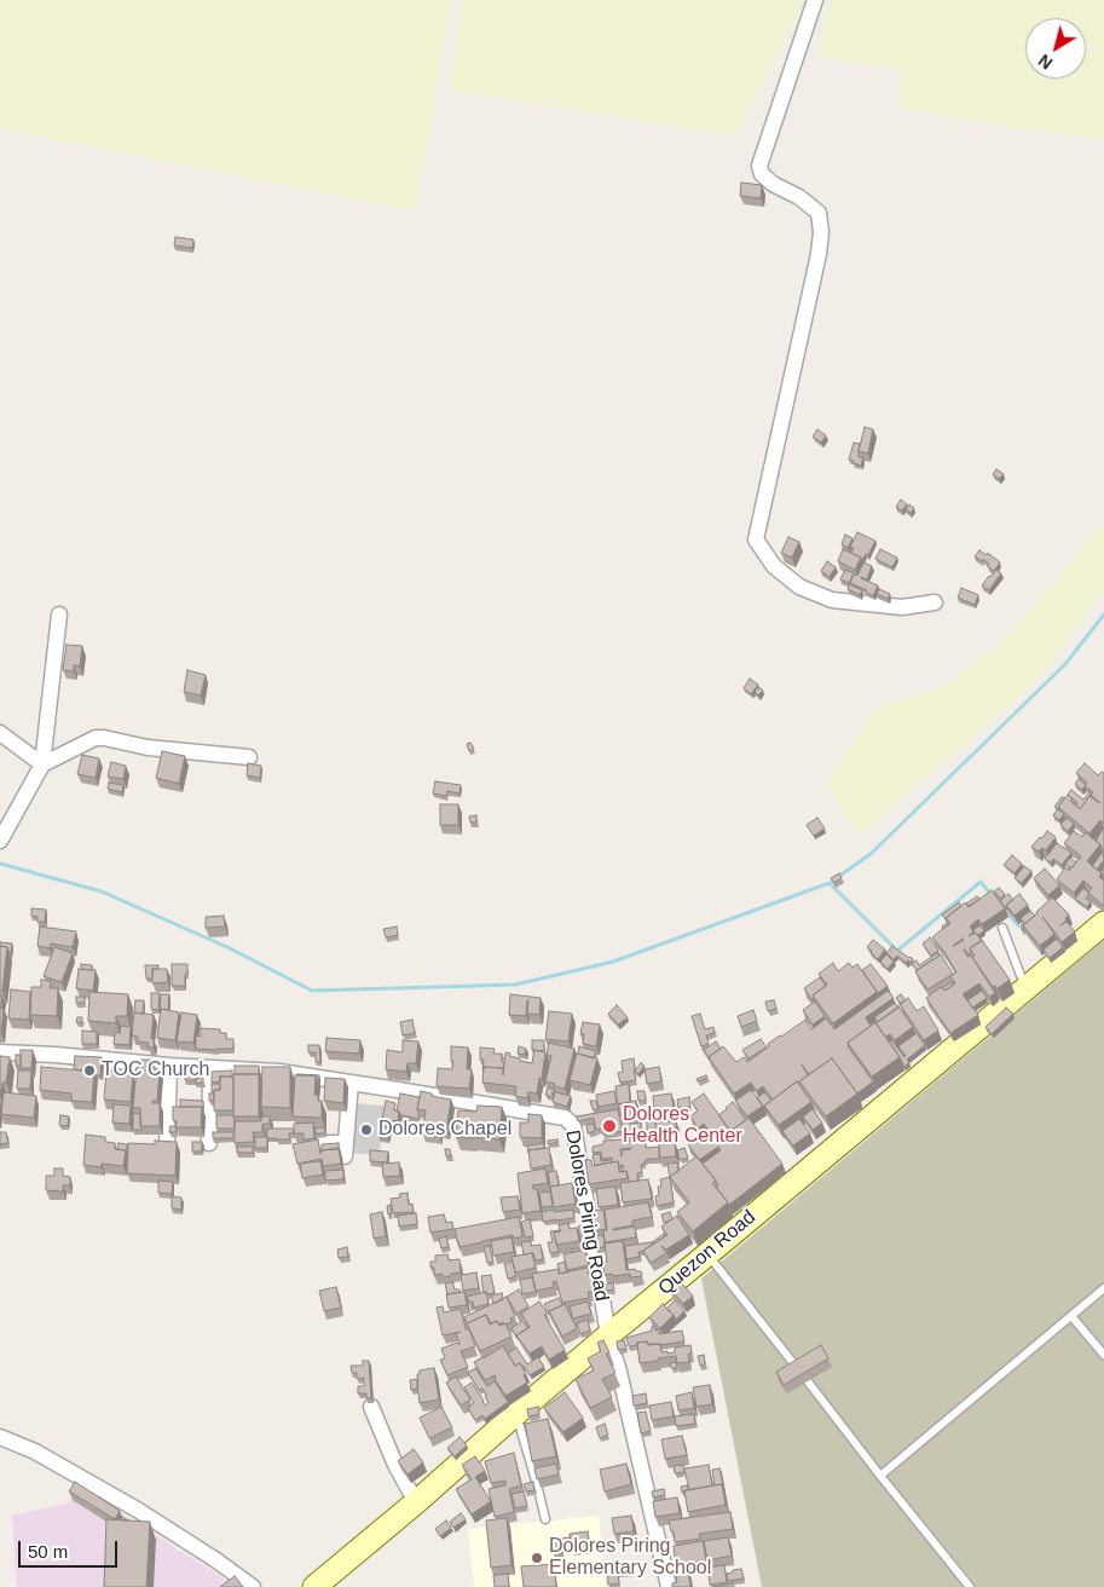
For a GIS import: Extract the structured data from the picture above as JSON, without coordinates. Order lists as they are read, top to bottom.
{
  "streets": {
    "main road": ["Quezon Road"],
    "street": ["Dolores Piring Road"]
  },
  "crossings": [
    ["Dolores Piring Road", "Quezon Road"]
  ],
  "places": [
    "TOC Church",
    "Dolores Health Center",
    "Dolores Chapel",
    "Dolores Piring Elementary School"
  ],
  "scale_bar": "50 m",
  "north": "bottom left"
}
